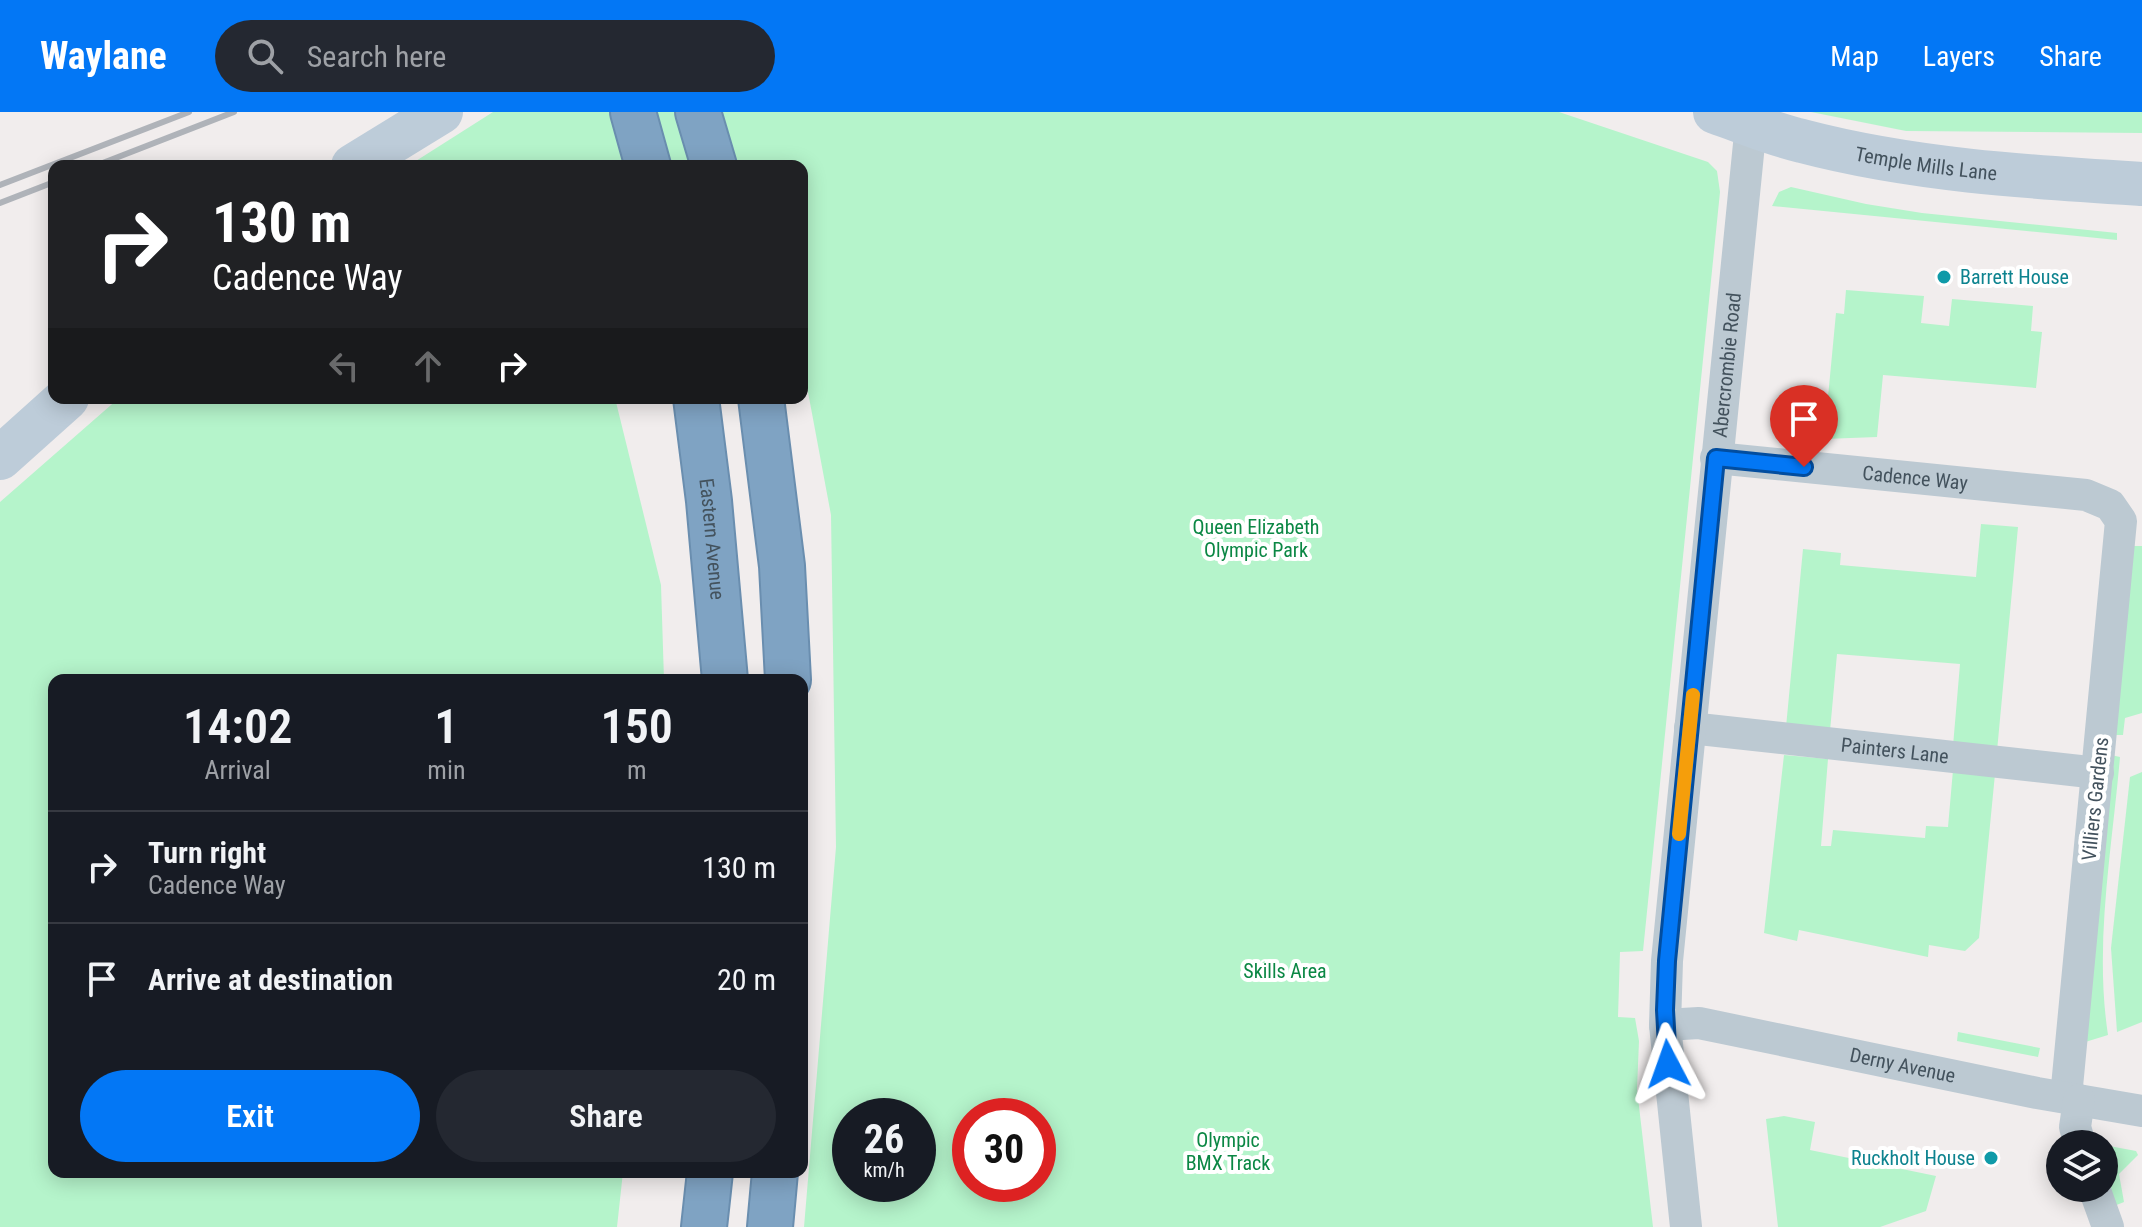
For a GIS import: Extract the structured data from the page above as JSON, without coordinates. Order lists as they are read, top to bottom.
{
  "streets": {
    "highway": ["Eastern Avenue"],
    "street": [
      "Temple Mills Lane",
      "Abercrombie Road",
      "Cadence Way",
      "Painters Lane",
      "Villiers Gardens",
      "Derny Avenue"
    ]
  },
  "crossings": [
    ["Temple Mills Lane", "Abercrombie Road"],
    ["Abercrombie Road", "Cadence Way"],
    ["Abercrombie Road", "Painters Lane"],
    ["Abercrombie Road", "Derny Avenue"],
    ["Cadence Way", "Villiers Gardens"],
    ["Painters Lane", "Villiers Gardens"],
    ["Villiers Gardens", "Derny Avenue"]
  ],
  "parks": ["Queen Elizabeth Olympic Park", "Skills Area", "Olympic BMX Track"],
  "places": ["Barrett House", "Ruckholt House"],
  "page": {
    "header": "Waylane",
    "search": "Search here",
    "nav": ["Map", "Layers", "Share"],
    "turn": ["130 m", "Cadence Way"],
    "eta": [
      "14:02",
      "Arrival",
      "1",
      "min",
      "150",
      "m"
    ],
    "list": [
      {
        "name": "Turn right",
        "note": "Cadence Way",
        "value": "130 m"
      },
      {
        "name": "Arrive at destination",
        "value": "20 m"
      }
    ],
    "buttons": ["Exit", "Share"],
    "speed": "26 km/h",
    "limit": "30"
  }
}
